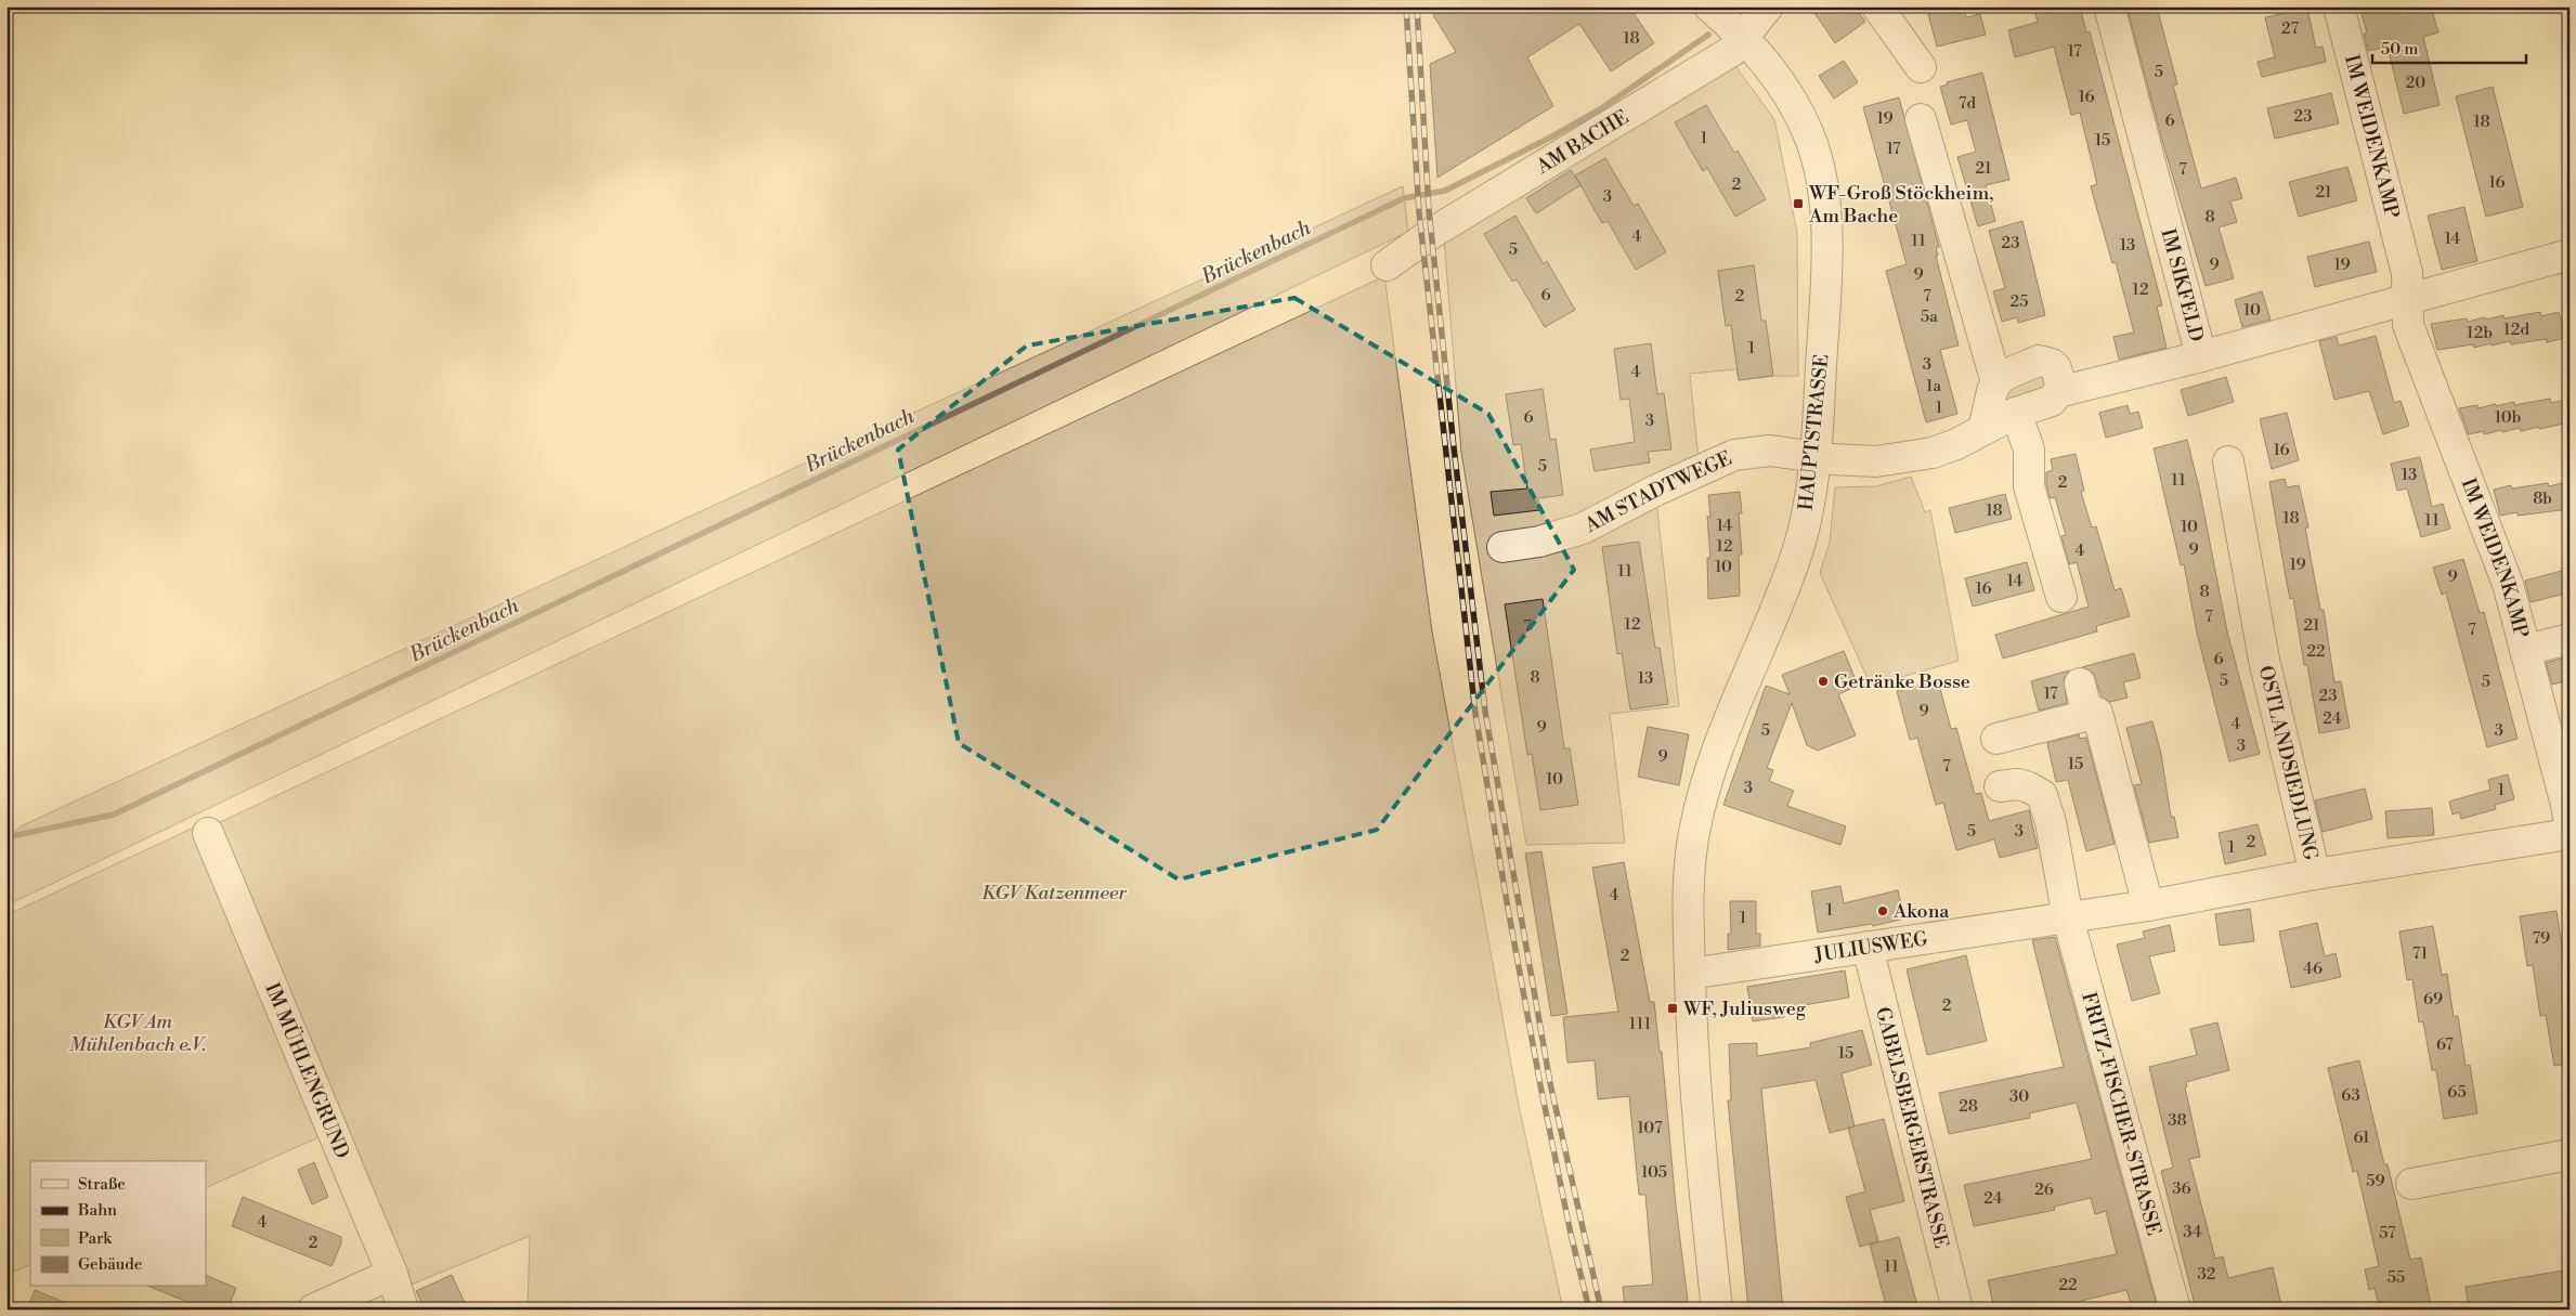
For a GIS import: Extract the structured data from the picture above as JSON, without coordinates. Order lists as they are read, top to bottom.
{
  "streets": {
    "street": [
      "IM WEIDENKAMP",
      "AM BACHE",
      "IM SIKFELD",
      "HAUPTSTRASSE",
      "AM STADTWEGE",
      "OSTLANDSIEDLUNG",
      "JULIUSWEG",
      "IM MÜHLENGRUND",
      "FRITZ-FISCHER-STRASSE",
      "GABELSBERGERSTRASSE"
    ]
  },
  "crossings": [
    ["IM WEIDENKAMP", "IM SIKFELD"],
    ["AM BACHE", "HAUPTSTRASSE"],
    ["IM SIKFELD", "AM STADTWEGE"],
    ["HAUPTSTRASSE", "AM STADTWEGE"],
    ["HAUPTSTRASSE", "JULIUSWEG"],
    ["OSTLANDSIEDLUNG", "JULIUSWEG"],
    ["JULIUSWEG", "FRITZ-FISCHER-STRASSE"],
    ["JULIUSWEG", "GABELSBERGERSTRASSE"]
  ],
  "water": ["Brückenbach"],
  "parks": ["KGV Katzenmeer", "KGV Am Mühlenbach e.V."],
  "places": {
    "transit": ["WF-Groß Stöckheim, Am Bache", "WF, Juliusweg"],
    "other": ["Getränke Bosse", "Akona"]
  },
  "house_numbers": [
    "27",
    "18",
    "17",
    "5",
    "20",
    "16",
    "7d",
    "23",
    "19",
    "6",
    "18",
    "1",
    "15",
    "17",
    "21",
    "7",
    "16",
    "2",
    "21",
    "3",
    "8",
    "4",
    "14",
    "11",
    "23",
    "13",
    "5",
    "9",
    "19",
    "9",
    "12",
    "6",
    "2",
    "7",
    "25",
    "10",
    "5a",
    "12d",
    "12b",
    "1",
    "3",
    "4",
    "1a",
    "1",
    "6",
    "10b",
    "3",
    "16",
    "5",
    "13",
    "11",
    "2",
    "8b",
    "18",
    "18",
    "11",
    "14",
    "10",
    "12",
    "9",
    "4",
    "19",
    "10",
    "11",
    "9",
    "14",
    "16",
    "8",
    "7",
    "12",
    "21",
    "7",
    "7",
    "22",
    "6",
    "8",
    "13",
    "5",
    "5",
    "17",
    "23",
    "9",
    "24",
    "4",
    "9",
    "5",
    "3",
    "3",
    "9",
    "15",
    "7",
    "10",
    "3",
    "1",
    "5",
    "3",
    "2",
    "1",
    "4",
    "1",
    "1",
    "79",
    "71",
    "2",
    "46",
    "69",
    "2",
    "111",
    "67",
    "15",
    "65",
    "63",
    "30",
    "28",
    "38",
    "107",
    "61",
    "105",
    "59",
    "36",
    "26",
    "24",
    "4",
    "34",
    "57",
    "2",
    "11",
    "32",
    "55",
    "22"
  ],
  "legend": [
    "Straße",
    "Bahn",
    "Park",
    "Gebäude"
  ],
  "scale_bar": "50 m"
}
